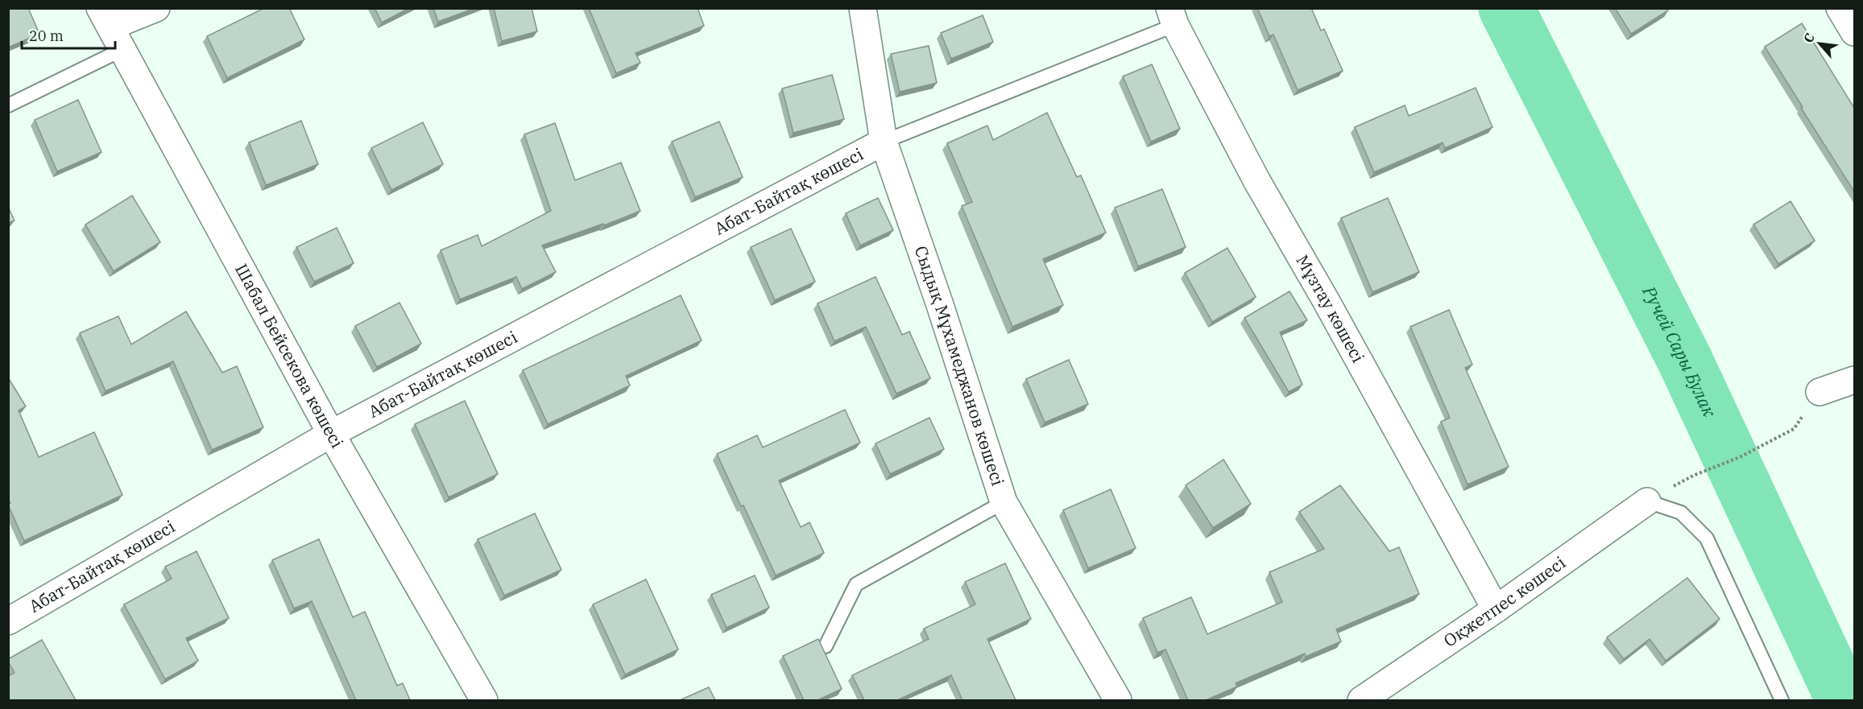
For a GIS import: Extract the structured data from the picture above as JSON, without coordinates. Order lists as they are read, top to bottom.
{
  "streets": {
    "street": [
      "Абат-Байтақ көшесі",
      "Мұзтау көшесі",
      "Шабал Бейсекова көшесі",
      "Сыдық Мұхамеджанов көшесі",
      "Оқжетпес көшесі"
    ]
  },
  "crossings": [
    ["Абат-Байтақ көшесі", "Шабал Бейсекова көшесі"],
    ["Абат-Байтақ көшесі", "Сыдық Мұхамеджанов көшесі"],
    ["Мұзтау көшесі", "Оқжетпес көшесі"]
  ],
  "water": ["Ручей Сары Булак"],
  "scale_bar": "20 m",
  "north": "top left"
}
